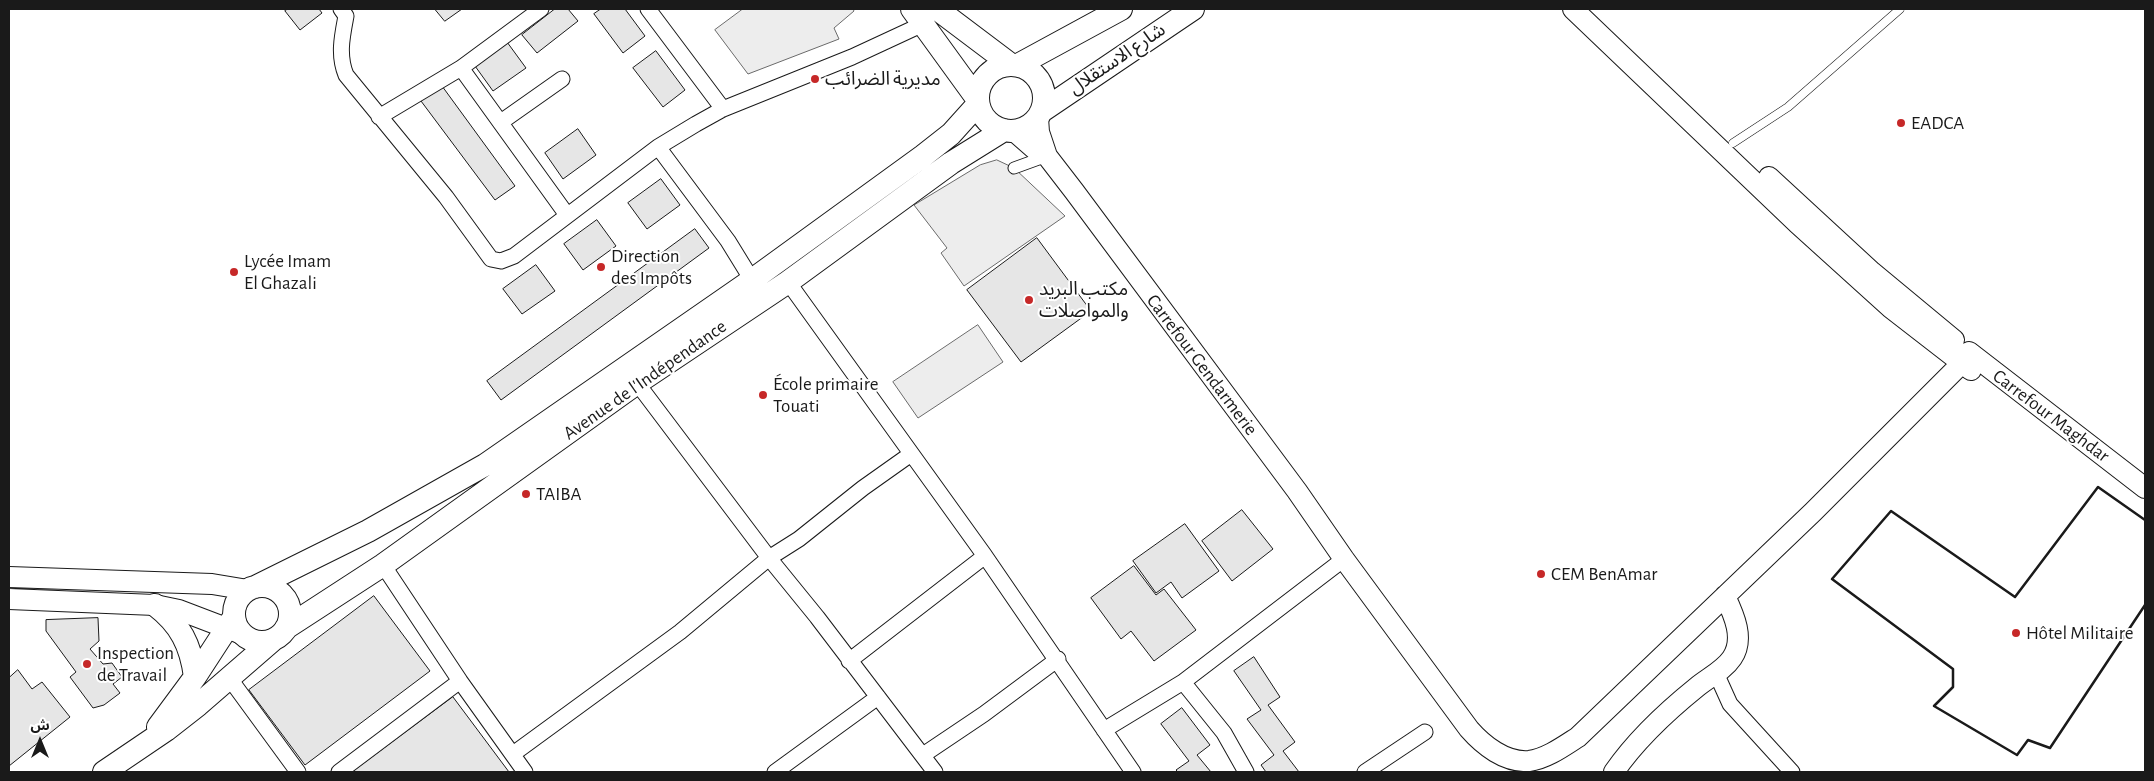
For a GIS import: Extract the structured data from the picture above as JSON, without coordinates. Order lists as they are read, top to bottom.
{
  "streets": {
    "main road": ["شارع الاستقلال", "Carrefour Gendarmerie", "Avenue de l'Indépendance"],
    "street": ["Carrefour Maghdar"]
  },
  "crossings": [
    ["شارع الاستقلال", "Carrefour Gendarmerie"],
    ["شارع الاستقلال", "Avenue de l'Indépendance"],
    ["Carrefour Gendarmerie", "Avenue de l'Indépendance"],
    ["Carrefour Gendarmerie", "Carrefour Maghdar"]
  ],
  "places": [
    "مديرية الضرائب",
    "EADCA",
    "Direction des Impôts",
    "Lycée Imam El Ghazali",
    "مكتب البريد والمواصلات",
    "École primaire Touati",
    "TAIBA",
    "CEM BenAmar",
    "Hôtel Militaire",
    "Inspection de Travail"
  ],
  "north": "top"
}
